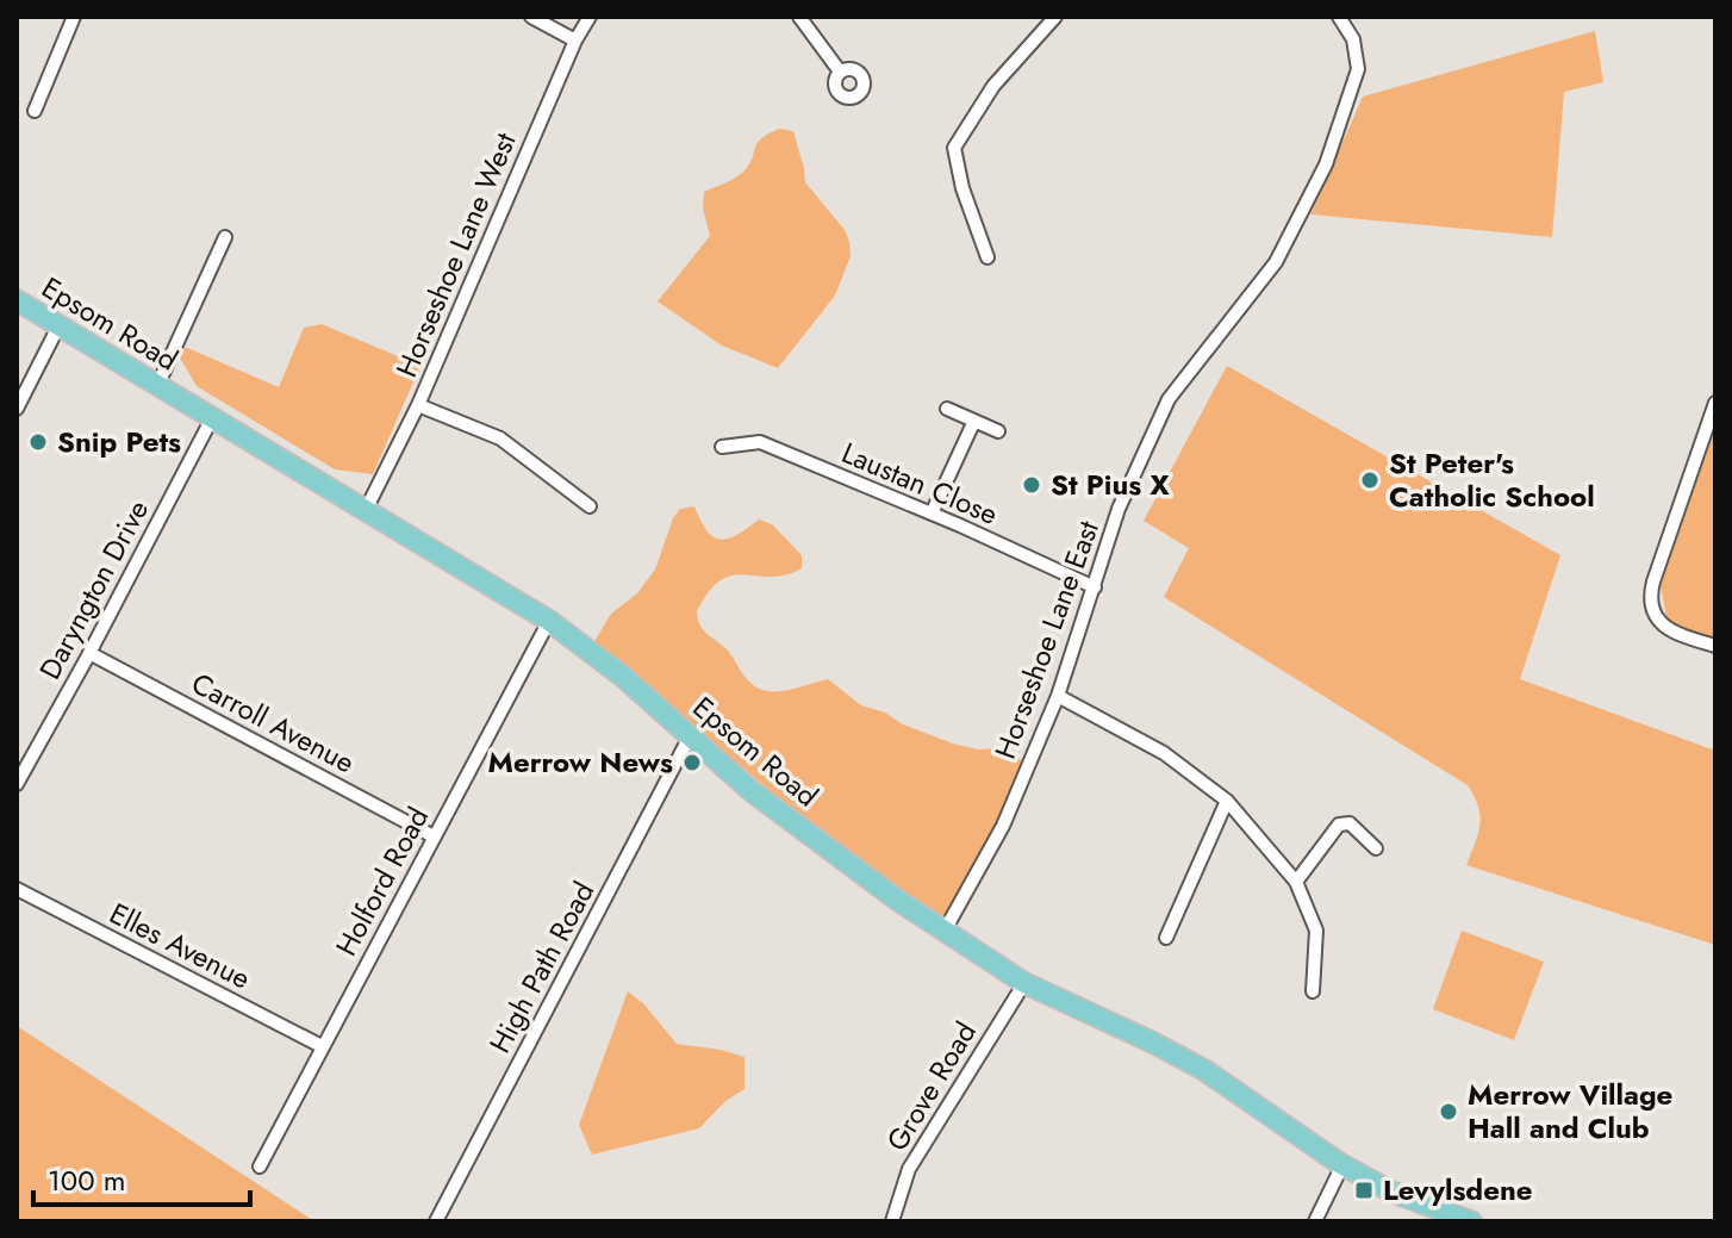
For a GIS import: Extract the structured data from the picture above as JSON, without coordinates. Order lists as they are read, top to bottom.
{
  "streets": {
    "main road": ["Epsom Road"],
    "street": [
      "Horseshoe Lane West",
      "Laustan Close",
      "Daryngton Drive",
      "Horseshoe Lane East",
      "Carroll Avenue",
      "Holford Road",
      "Elles Avenue",
      "High Path Road",
      "Grove Road"
    ]
  },
  "crossings": [
    ["Horseshoe Lane West", "Epsom Road"],
    ["Epsom Road", "Daryngton Drive"],
    ["Epsom Road", "Horseshoe Lane East"],
    ["Epsom Road", "Holford Road"],
    ["Epsom Road", "High Path Road"],
    ["Epsom Road", "Grove Road"],
    ["Laustan Close", "Horseshoe Lane East"],
    ["Daryngton Drive", "Carroll Avenue"],
    ["Carroll Avenue", "Holford Road"],
    ["Holford Road", "Elles Avenue"]
  ],
  "places": {
    "other": [
      "Snip Pets",
      "St Peter's Catholic School",
      "St Pius X",
      "Merrow News",
      "Merrow Village Hall and Club"
    ],
    "transit": ["Levylsdene"]
  },
  "scale_bar": "100 m"
}
